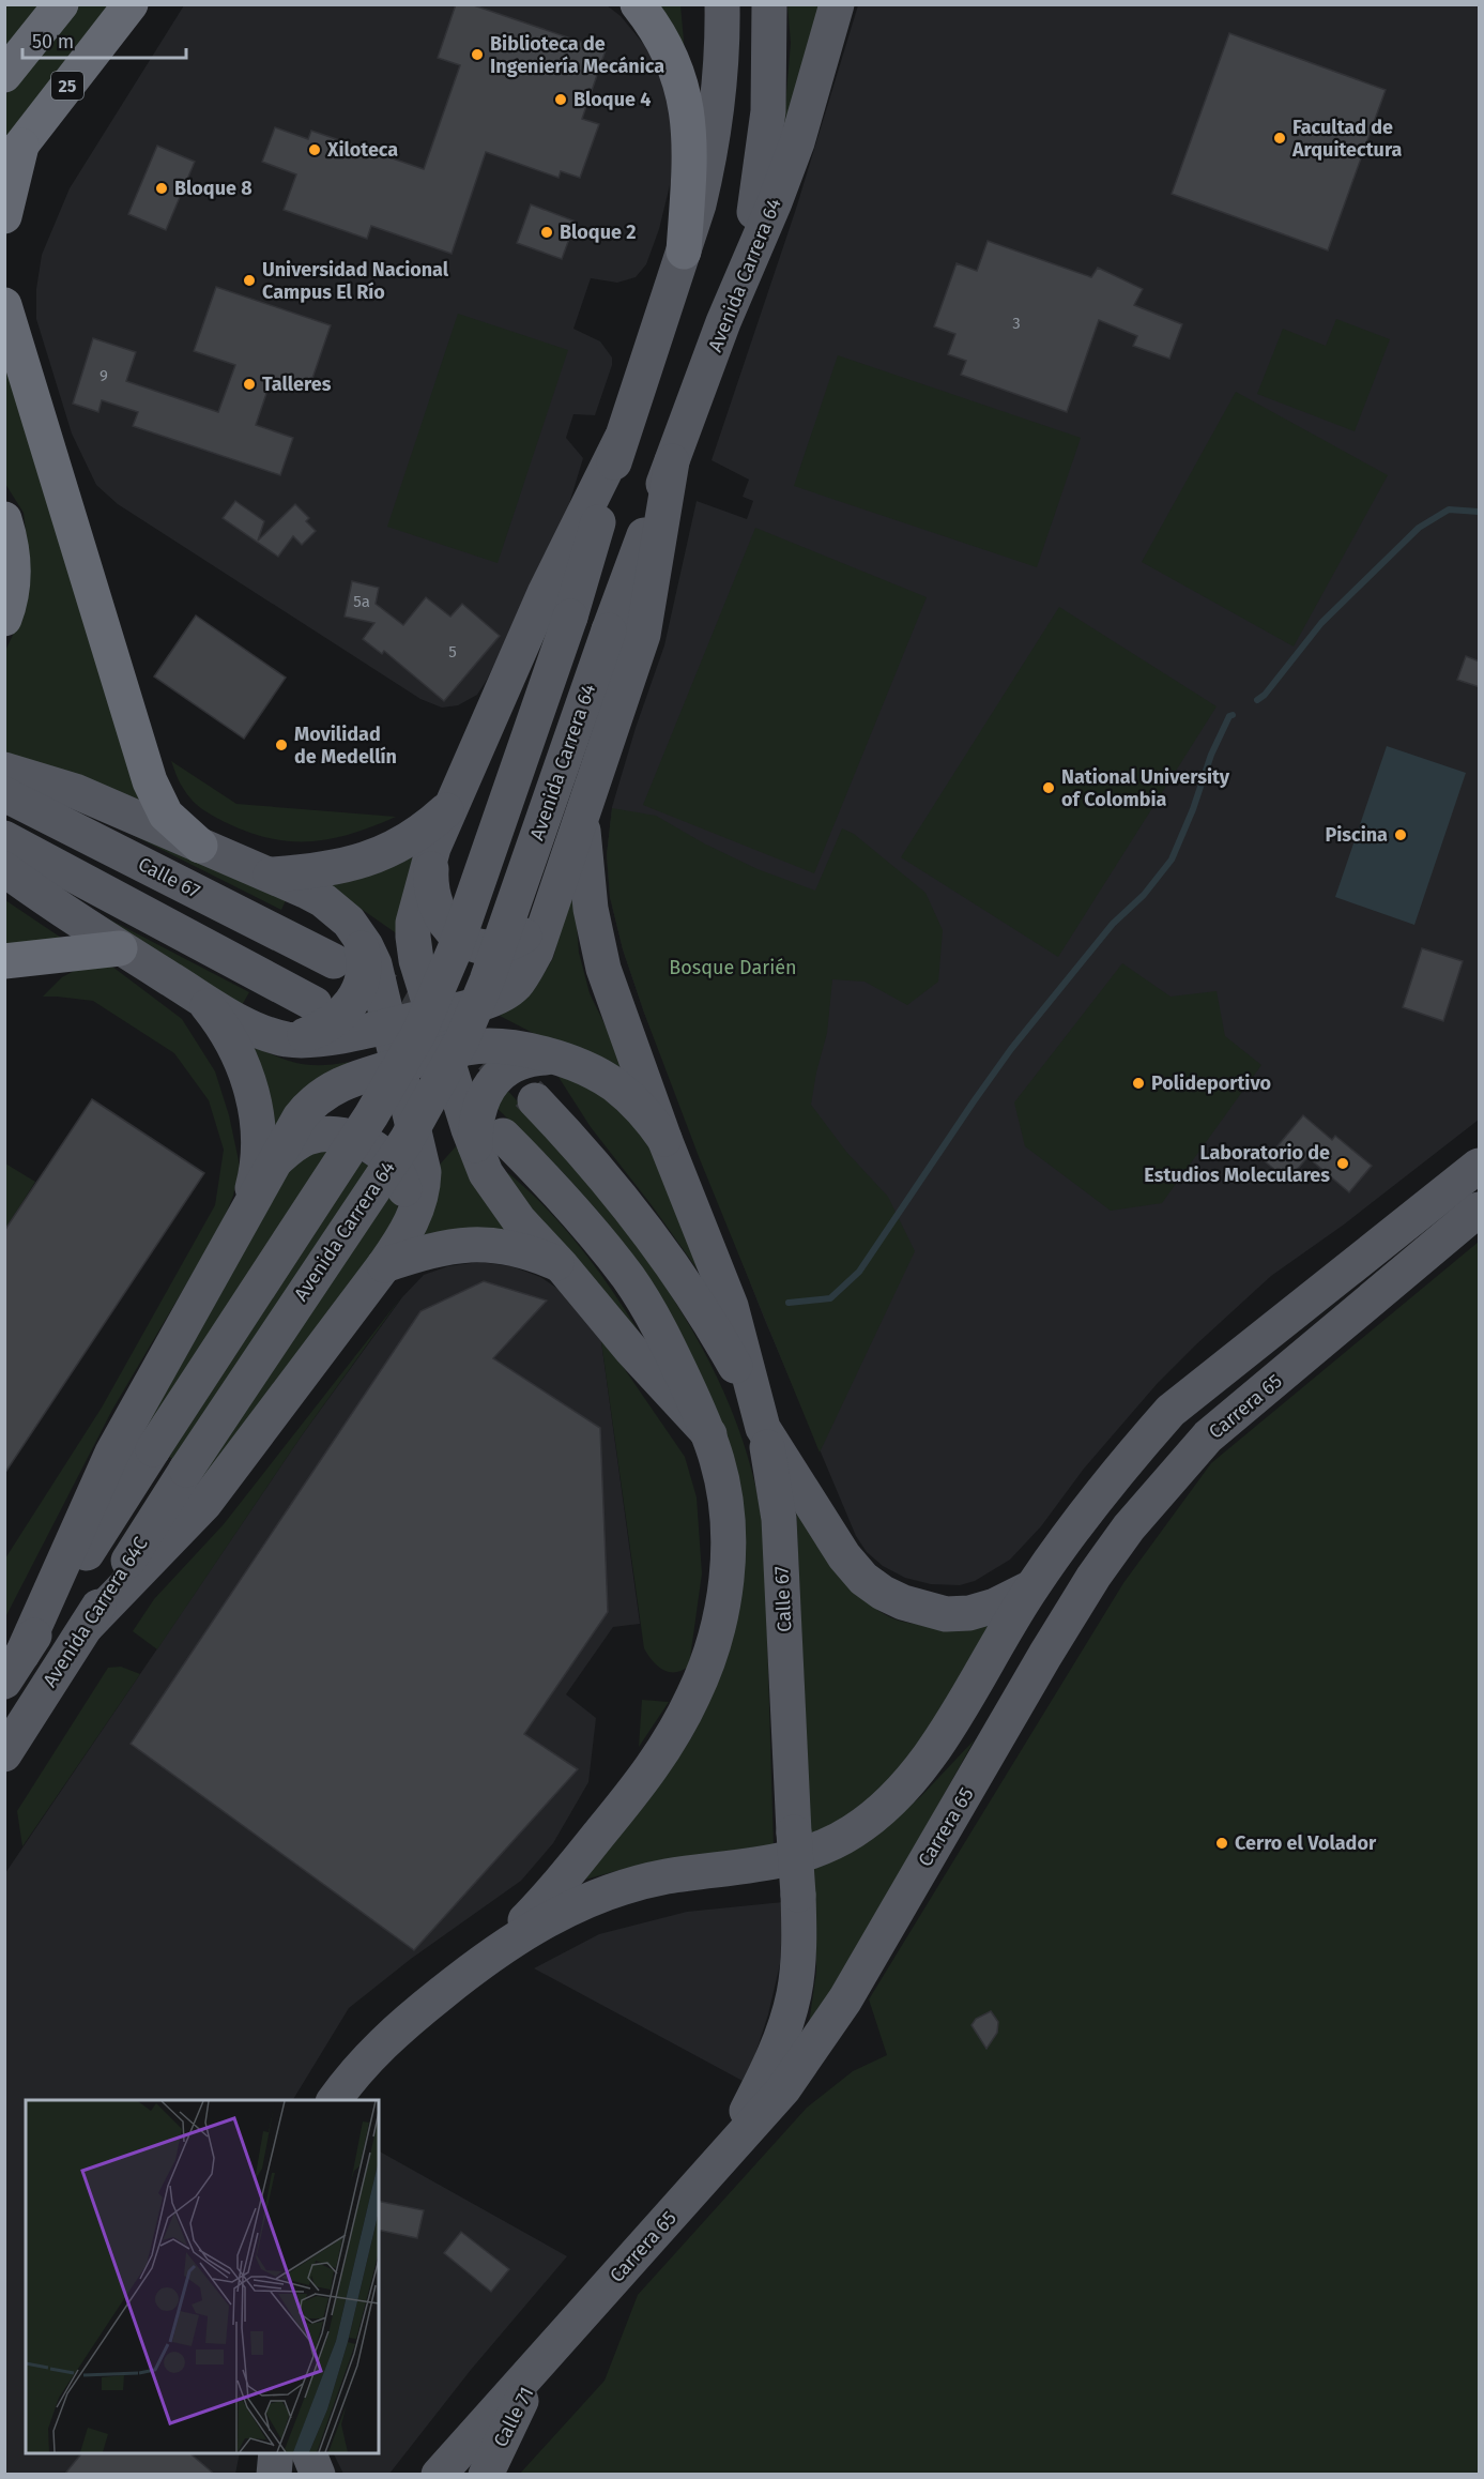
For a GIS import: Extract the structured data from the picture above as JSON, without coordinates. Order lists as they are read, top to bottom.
{
  "streets": {
    "highway": ["25"],
    "main road": [
      "Avenida Carrera 64",
      "Calle 67",
      "Carrera 65",
      "Avenida Carrera 64C",
      "Calle 71"
    ]
  },
  "crossings": [
    ["Avenida Carrera 64", "Avenida Carrera 64C"],
    ["Calle 67", "Carrera 65"],
    ["Carrera 65", "Calle 71"]
  ],
  "parks": ["Bosque Darién"],
  "places": [
    "Biblioteca de Ingeniería Mecánica",
    "Bloque 4",
    "Facultad de Arquitectura",
    "Xiloteca",
    "Bloque 8",
    "Bloque 2",
    "Universidad Nacional Campus El Río",
    "Talleres",
    "Movilidad de Medellín",
    "National University of Colombia",
    "Piscina",
    "Polideportivo",
    "Laboratorio de Estudios Moleculares",
    "Cerro el Volador"
  ],
  "house_numbers": [
    "3",
    "9",
    "5a",
    "5"
  ],
  "scale_bar": "50 m"
}
